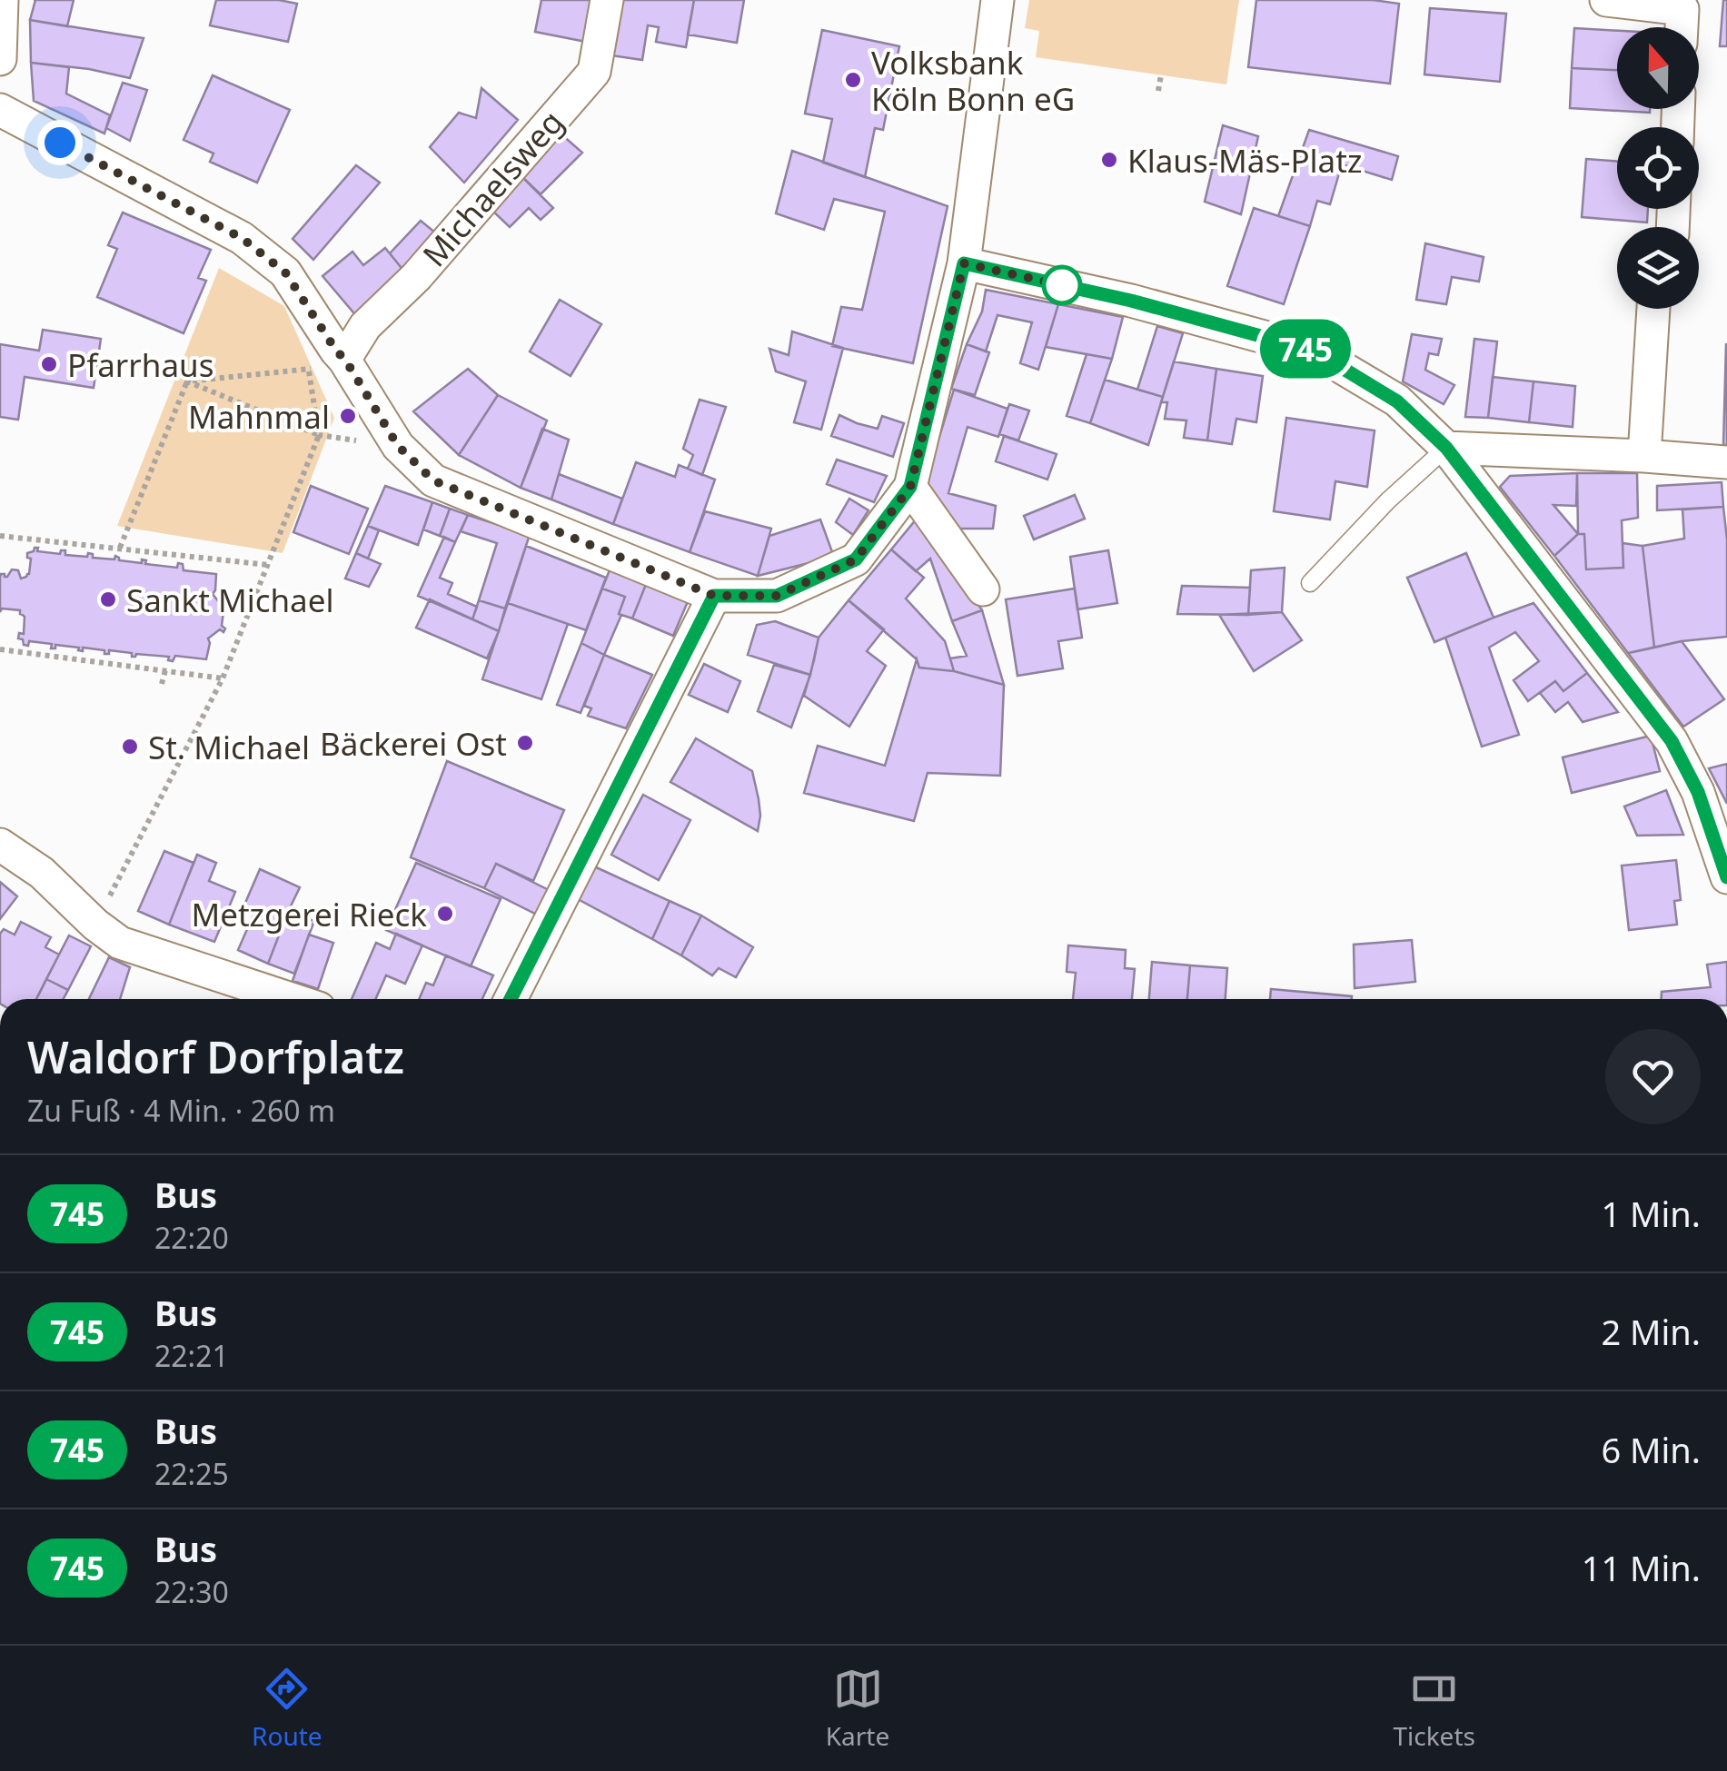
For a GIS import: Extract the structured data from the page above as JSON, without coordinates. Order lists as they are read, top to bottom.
{
  "streets": {
    "street": ["Michaelsweg"]
  },
  "places": [
    "Volksbank Köln Bonn eG",
    "Klaus-Mäs-Platz",
    "Pfarrhaus",
    "Mahnmal",
    "Sankt Michael",
    "Bäckerei Ost",
    "St. Michael",
    "Metzgerei Rieck"
  ],
  "lines": ["bus line 745"],
  "north": "top",
  "page": {
    "on_map": "745",
    "heading": ["Waldorf Dorfplatz", "Zu Fuß · 4 Min. · 260 m"],
    "list": [
      {
        "mark": "745",
        "name": "Bus",
        "note": "22:20",
        "value": "1 Min."
      },
      {
        "mark": "745",
        "name": "Bus",
        "note": "22:21",
        "value": "2 Min."
      },
      {
        "mark": "745",
        "name": "Bus",
        "note": "22:25",
        "value": "6 Min."
      },
      {
        "mark": "745",
        "name": "Bus",
        "note": "22:30",
        "value": "11 Min."
      }
    ],
    "tabs": ["Route", "Karte", "Tickets"]
  }
}
